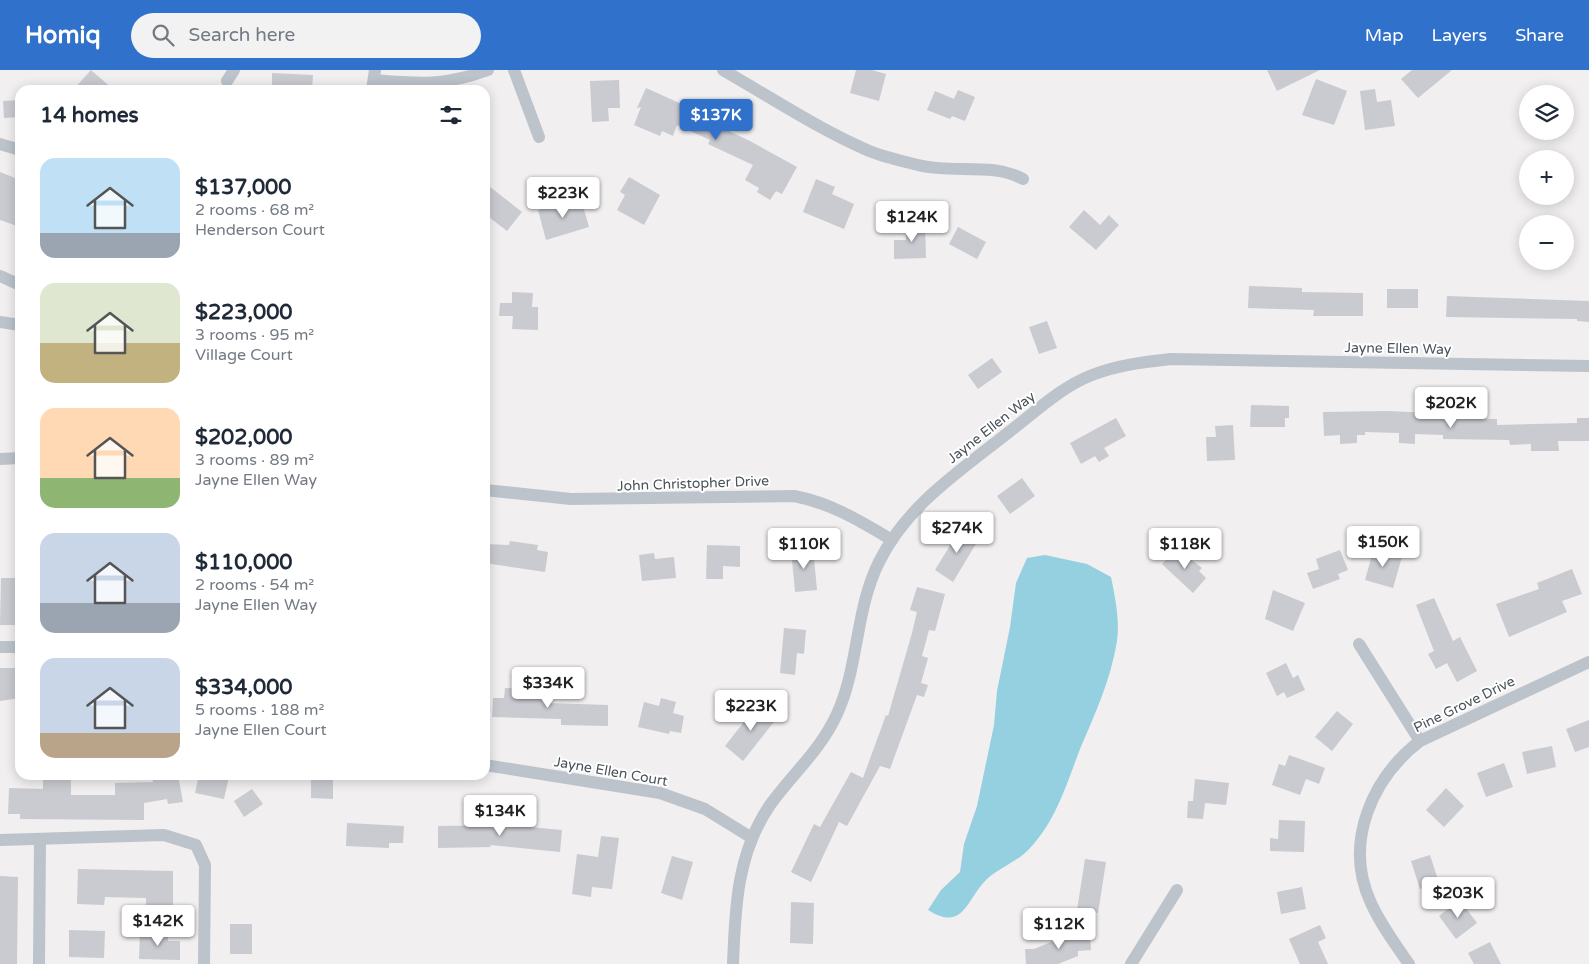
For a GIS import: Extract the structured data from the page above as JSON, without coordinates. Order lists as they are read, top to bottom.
{
  "streets": {
    "street": [
      "Jayne Ellen Way",
      "John Christopher Drive",
      "Pine Grove Drive",
      "Jayne Ellen Court"
    ]
  },
  "crossings": [
    ["Jayne Ellen Way", "John Christopher Drive"],
    ["Jayne Ellen Way", "Jayne Ellen Court"]
  ],
  "page": {
    "header": "Homiq",
    "search": "Search here",
    "nav": ["Map", "Layers", "Share"],
    "map_buttons": ["+", "−"],
    "heading": "14 homes",
    "price": [
      "$137K",
      "$223K",
      "$124K",
      "$202K",
      "$274K",
      "$150K",
      "$110K",
      "$118K",
      "$334K",
      "$223K",
      "$134K",
      "$203K",
      "$142K",
      "$112K"
    ],
    "list": [
      {
        "name": "$137,000",
        "note": "2 rooms · 68 m² · Henderson Court"
      },
      {
        "name": "$223,000",
        "note": "3 rooms · 95 m² · Village Court"
      },
      {
        "name": "$202,000",
        "note": "3 rooms · 89 m² · Jayne Ellen Way"
      },
      {
        "name": "$110,000",
        "note": "2 rooms · 54 m² · Jayne Ellen Way"
      },
      {
        "name": "$334,000",
        "note": "5 rooms · 188 m² · Jayne Ellen Court"
      }
    ]
  }
}
